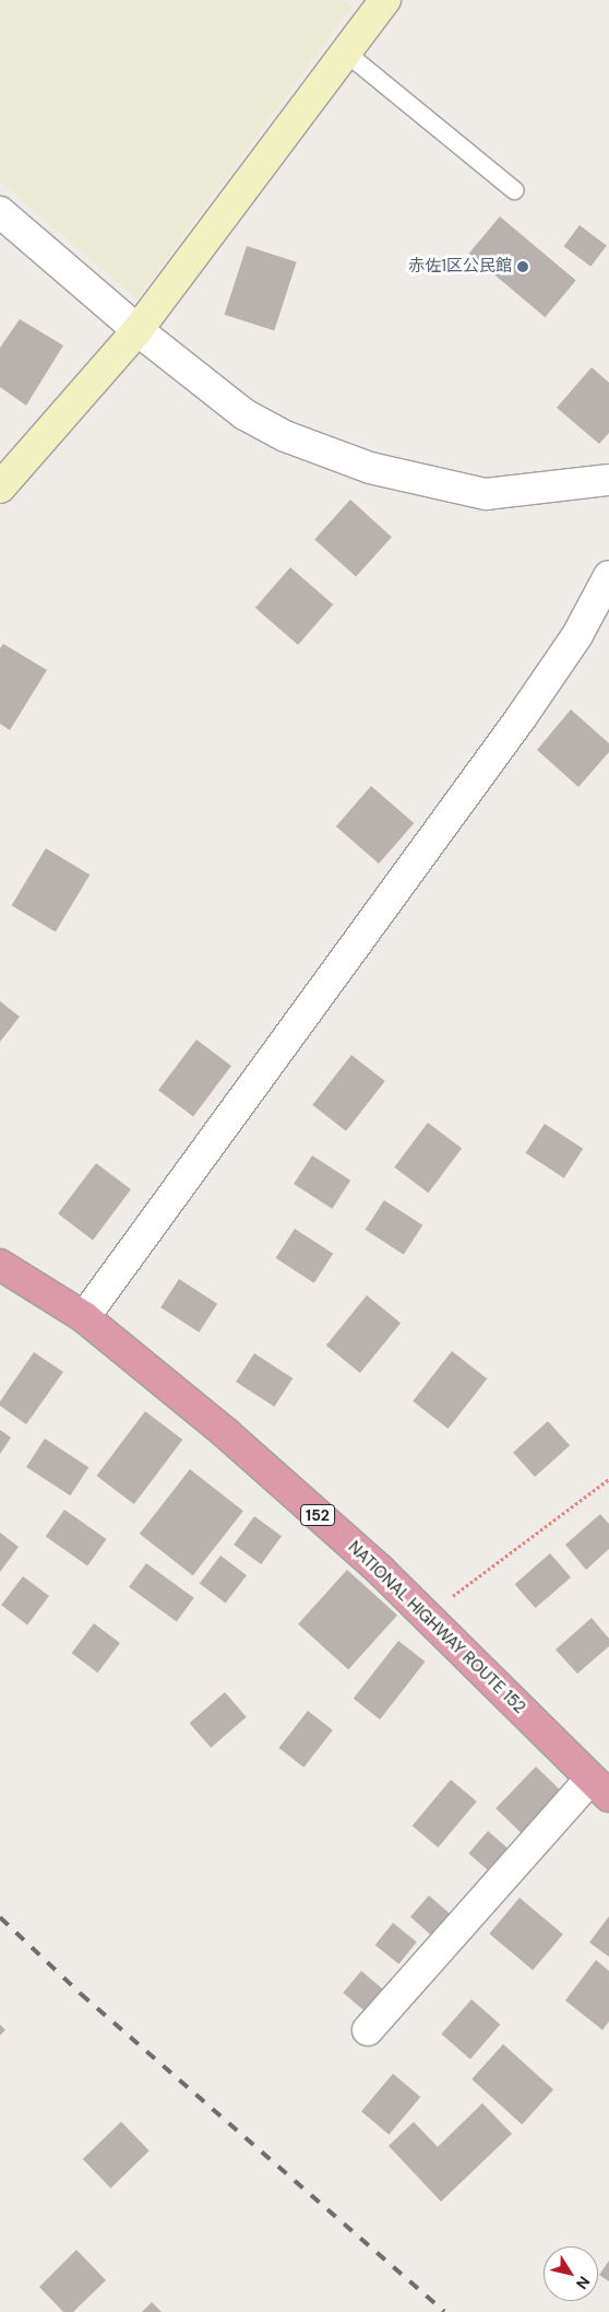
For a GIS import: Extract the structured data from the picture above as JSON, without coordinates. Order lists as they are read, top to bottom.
{
  "streets": {
    "highway": ["152", "NATIONAL HIGHWAY ROUTE 152"]
  },
  "places": ["赤佐1区公民館"],
  "north": "bottom right"
}
